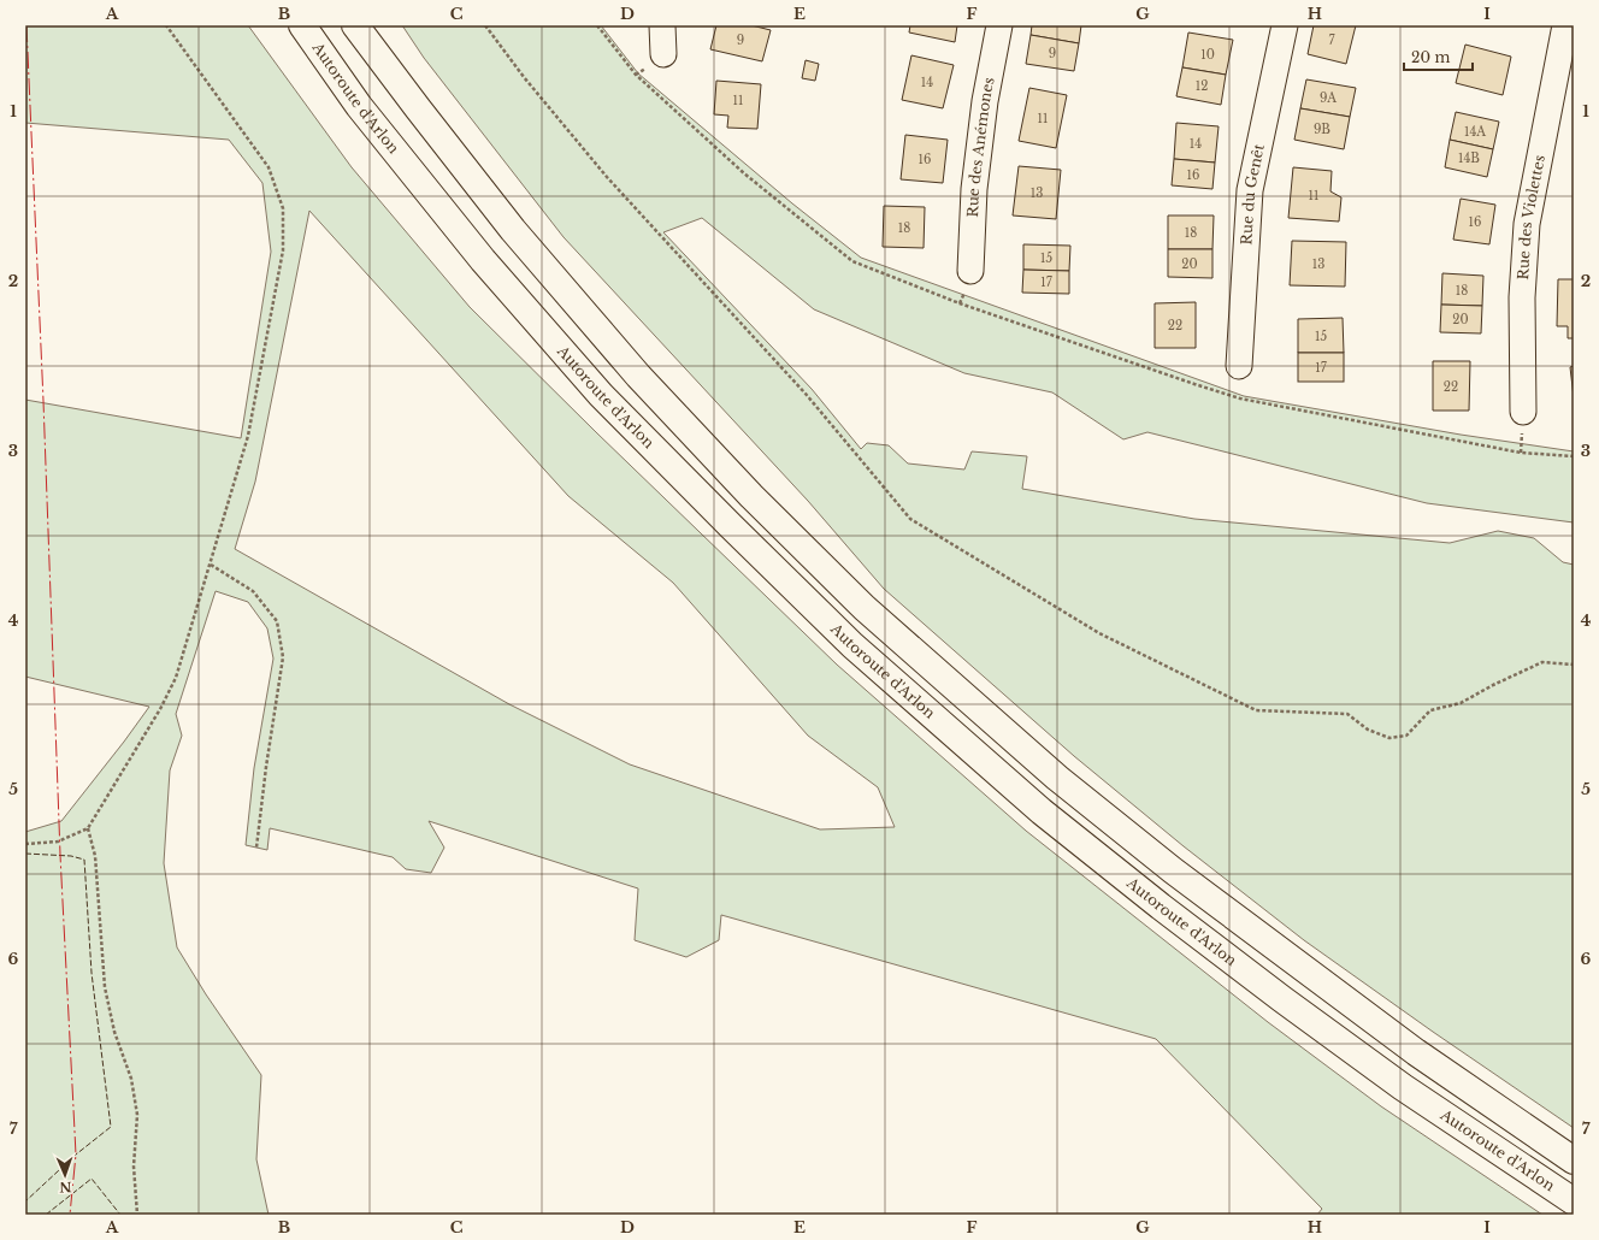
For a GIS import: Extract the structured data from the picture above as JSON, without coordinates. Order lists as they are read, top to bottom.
{
  "streets": {
    "highway": ["Autoroute d'Arlon"],
    "street": ["Rue des Anémones", "Rue du Genêt", "Rue des Violettes"]
  },
  "house_numbers": [
    "9",
    "7",
    "9",
    "10",
    "14",
    "12",
    "9A",
    "11",
    "11",
    "9B",
    "14A",
    "14",
    "14B",
    "16",
    "16",
    "13",
    "11",
    "16",
    "18",
    "18",
    "15",
    "20",
    "13",
    "17",
    "18",
    "20",
    "22",
    "15",
    "17",
    "22"
  ],
  "scale_bar": "20 m",
  "north": "bottom",
  "grid": {
    "columns": [
      "A",
      "B",
      "C",
      "D",
      "E",
      "F",
      "G",
      "H",
      "I"
    ],
    "rows": [
      "1",
      "2",
      "3",
      "4",
      "5",
      "6",
      "7"
    ]
  }
}
